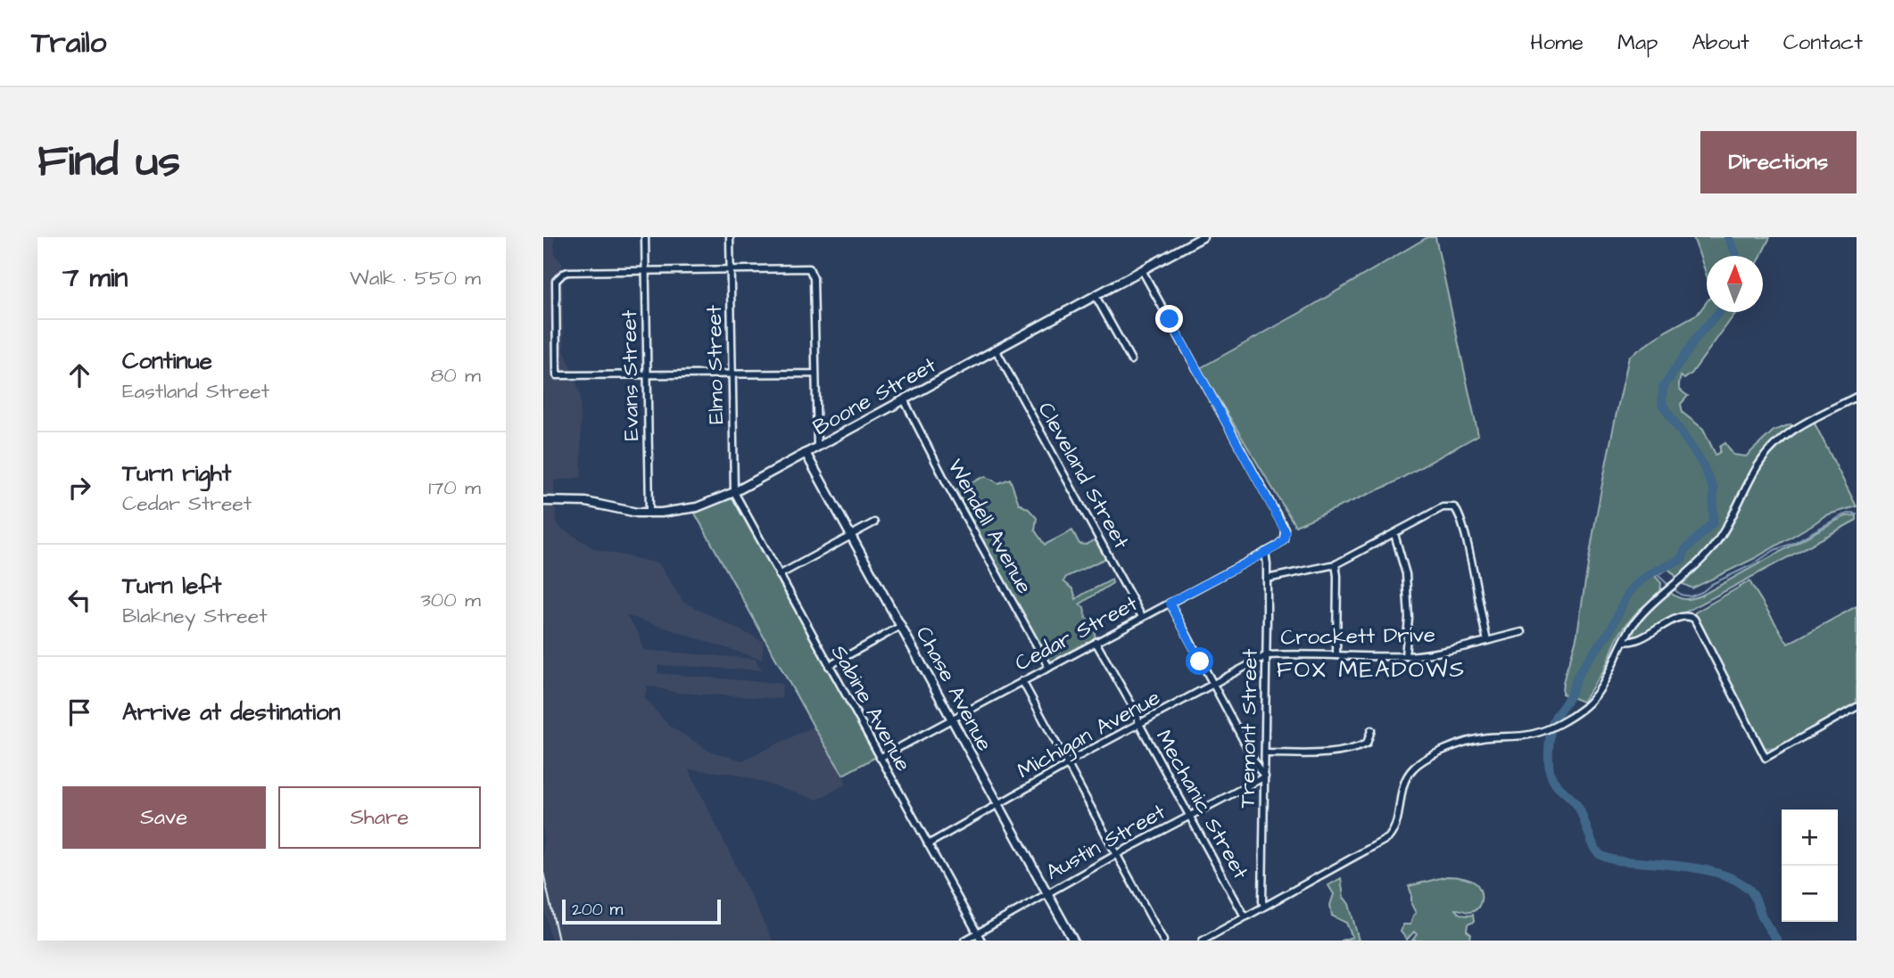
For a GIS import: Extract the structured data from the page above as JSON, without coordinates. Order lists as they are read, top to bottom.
{
  "streets": {
    "street": [
      "Elmo Street",
      "Evans Street",
      "Boone Street",
      "Cleveland Street",
      "Wendell Avenue",
      "Cedar Street",
      "Crockett Drive",
      "Chase Avenue",
      "Sabine Avenue",
      "Tremont Street",
      "Michigan Avenue",
      "Mechanic Street",
      "Austin Street"
    ]
  },
  "crossings": [
    ["Elmo Street", "Boone Street"],
    ["Elmo Street", "Sabine Avenue"],
    ["Evans Street", "Boone Street"],
    ["Boone Street", "Cleveland Street"],
    ["Boone Street", "Wendell Avenue"],
    ["Boone Street", "Cedar Street"],
    ["Boone Street", "Chase Avenue"],
    ["Boone Street", "Sabine Avenue"],
    ["Cleveland Street", "Cedar Street"],
    ["Wendell Avenue", "Cedar Street"],
    ["Cedar Street", "Chase Avenue"],
    ["Cedar Street", "Sabine Avenue"],
    ["Cedar Street", "Tremont Street"],
    ["Cedar Street", "Mechanic Street"],
    ["Crockett Drive", "Tremont Street"],
    ["Crockett Drive", "Michigan Avenue"],
    ["Chase Avenue", "Michigan Avenue"],
    ["Chase Avenue", "Austin Street"],
    ["Sabine Avenue", "Michigan Avenue"],
    ["Sabine Avenue", "Austin Street"],
    ["Tremont Street", "Michigan Avenue"],
    ["Tremont Street", "Austin Street"],
    ["Michigan Avenue", "Mechanic Street"],
    ["Mechanic Street", "Austin Street"]
  ],
  "districts": ["FOX MEADOWS"],
  "scale_bar": "200 m",
  "north": "top",
  "page": {
    "header": "Trailo",
    "nav": [
      "Home",
      "Map",
      "About",
      "Contact"
    ],
    "buttons": [
      "Directions",
      ["Save", "Share"]
    ],
    "title": "Find us",
    "heading": ["7 min", "Walk · 550 m"],
    "list": [
      ["Continue", "Eastland Street", "80 m"],
      ["Turn right", "Cedar Street", "170 m"],
      ["Turn left", "Blakney Street", "300 m"],
      "Arrive at destination"
    ],
    "map_buttons": ["+", "−"],
    "scale": "200 m"
  }
}
